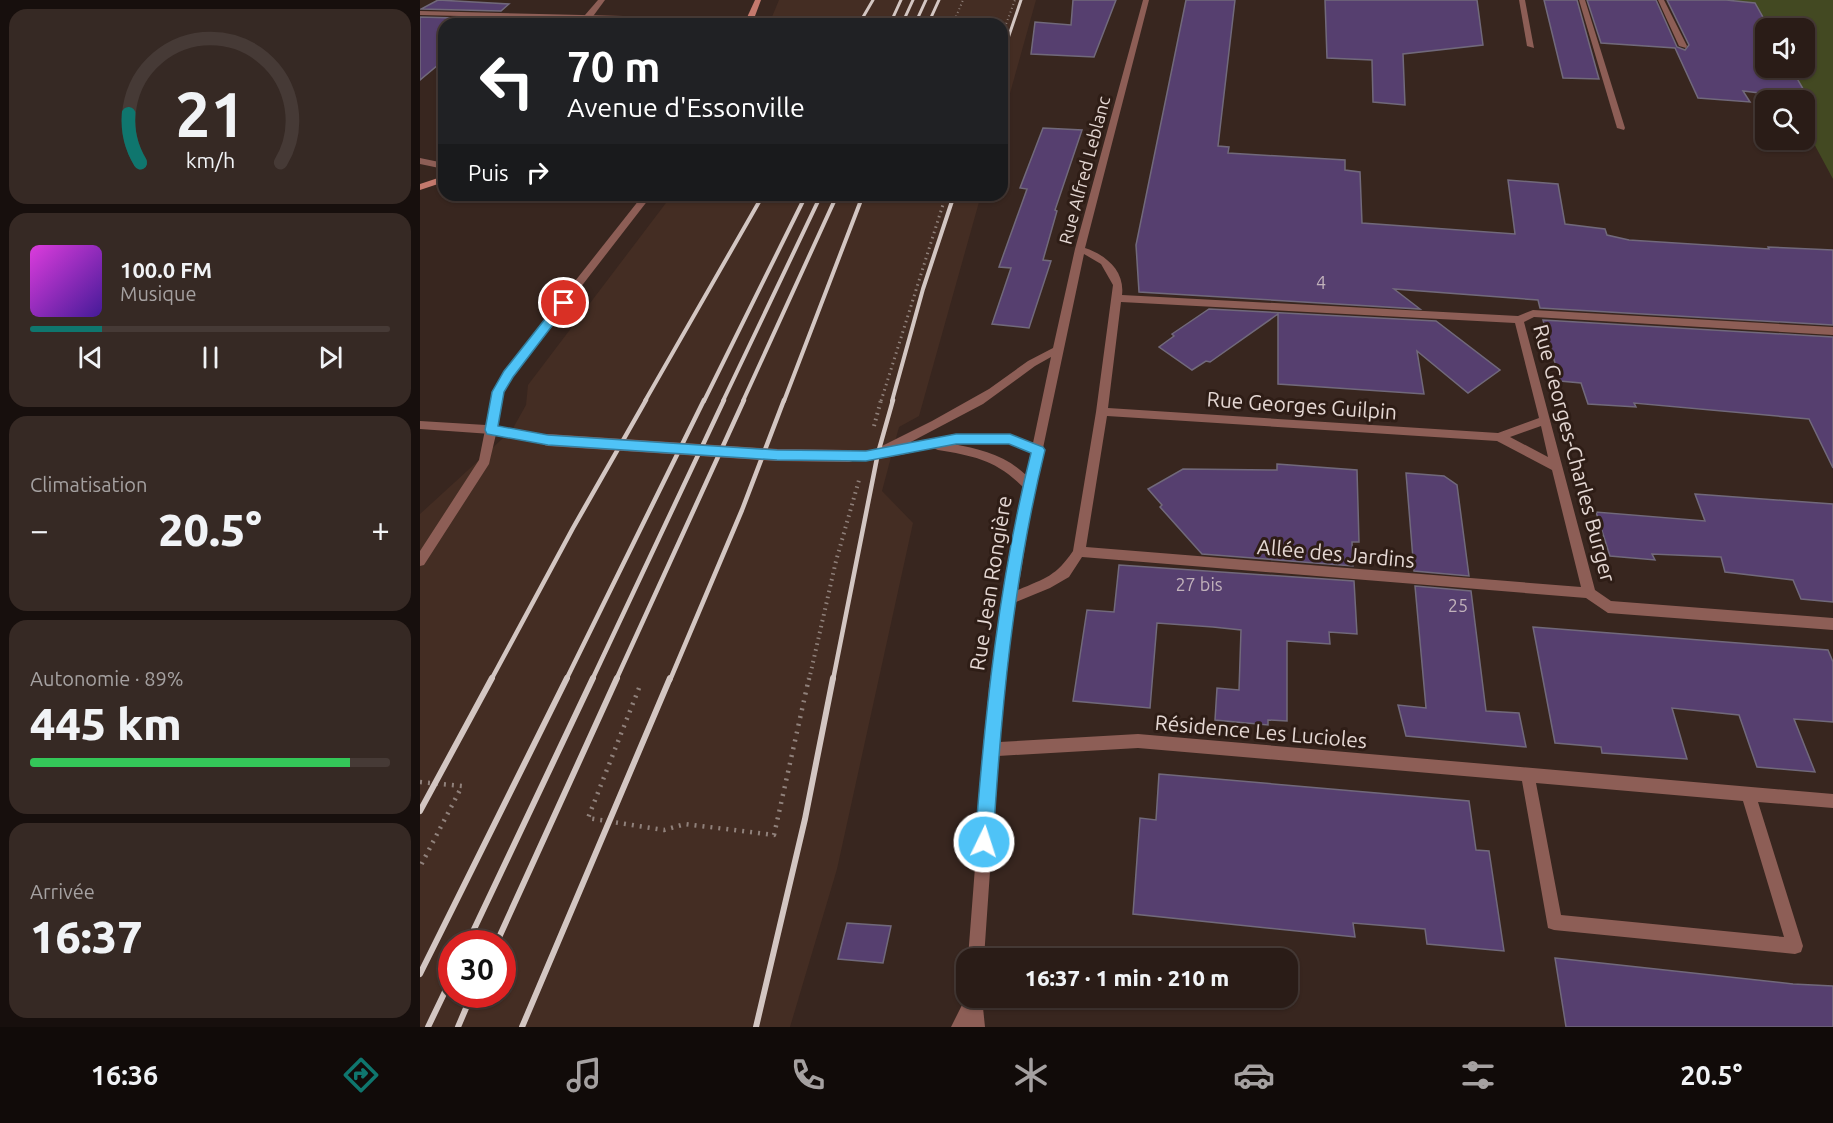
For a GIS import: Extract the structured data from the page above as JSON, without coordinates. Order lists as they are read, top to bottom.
{
  "streets": {
    "street": [
      "Rue Alfred Leblanc",
      "Rue Georges Guilpin",
      "Rue Georges-Charles Burger",
      "Allée des Jardins",
      "Rue Jean Rongière",
      "Résidence Les Lucioles"
    ]
  },
  "crossings": [
    ["Rue Alfred Leblanc", "Rue Jean Rongière"],
    ["Rue Georges Guilpin", "Rue Georges-Charles Burger"],
    ["Rue Georges-Charles Burger", "Allée des Jardins"],
    ["Rue Jean Rongière", "Résidence Les Lucioles"]
  ],
  "house_numbers": ["4", "27 bis", "25"],
  "page": {
    "turn": ["70 m", "Avenue d'Essonville"],
    "then": "Puis",
    "song": ["100.0 FM", "Musique"],
    "tile": [
      "Climatisation",
      ["Autonomie · 89%", "445 km"],
      ["Arrivée", "16:37"]
    ],
    "heat": ["−", "20.5°", "+"],
    "limit": "30",
    "trip": "16:37 · 1 min · 210 m",
    "tabs": ["16:36", "20.5°"],
    "gauge": ["21", "km/h"]
  }
}
